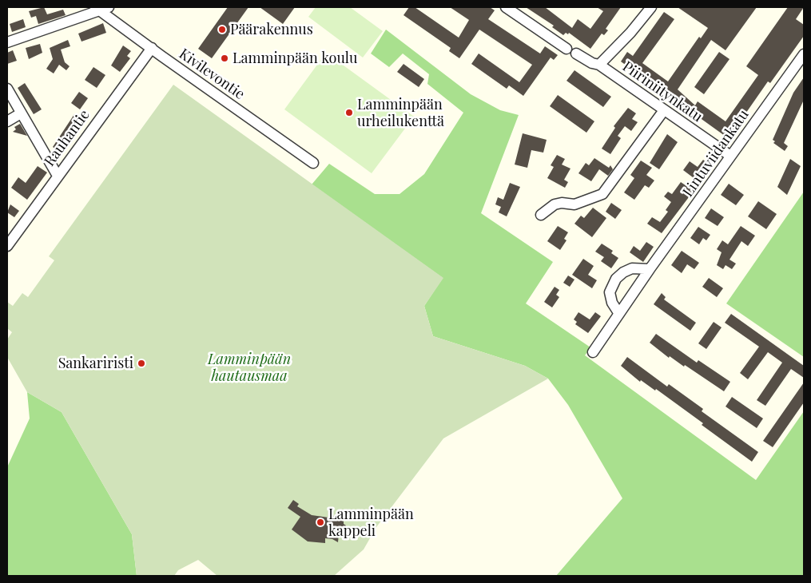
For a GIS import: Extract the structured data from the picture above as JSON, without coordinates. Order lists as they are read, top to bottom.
{
  "streets": {
    "street": [
      "Kivilevontie",
      "Piiriniitynkatu",
      "Rauhantie",
      "Lintuviidankatu"
    ]
  },
  "crossings": [
    ["Kivilevontie", "Rauhantie"],
    ["Piiriniitynkatu", "Lintuviidankatu"]
  ],
  "parks": ["Lamminpään hautausmaa"],
  "places": [
    "Päärakennus",
    "Lamminpään koulu",
    "Lamminpään urheilukenttä",
    "Sankariristi",
    "Lamminpään kappeli"
  ]
}
